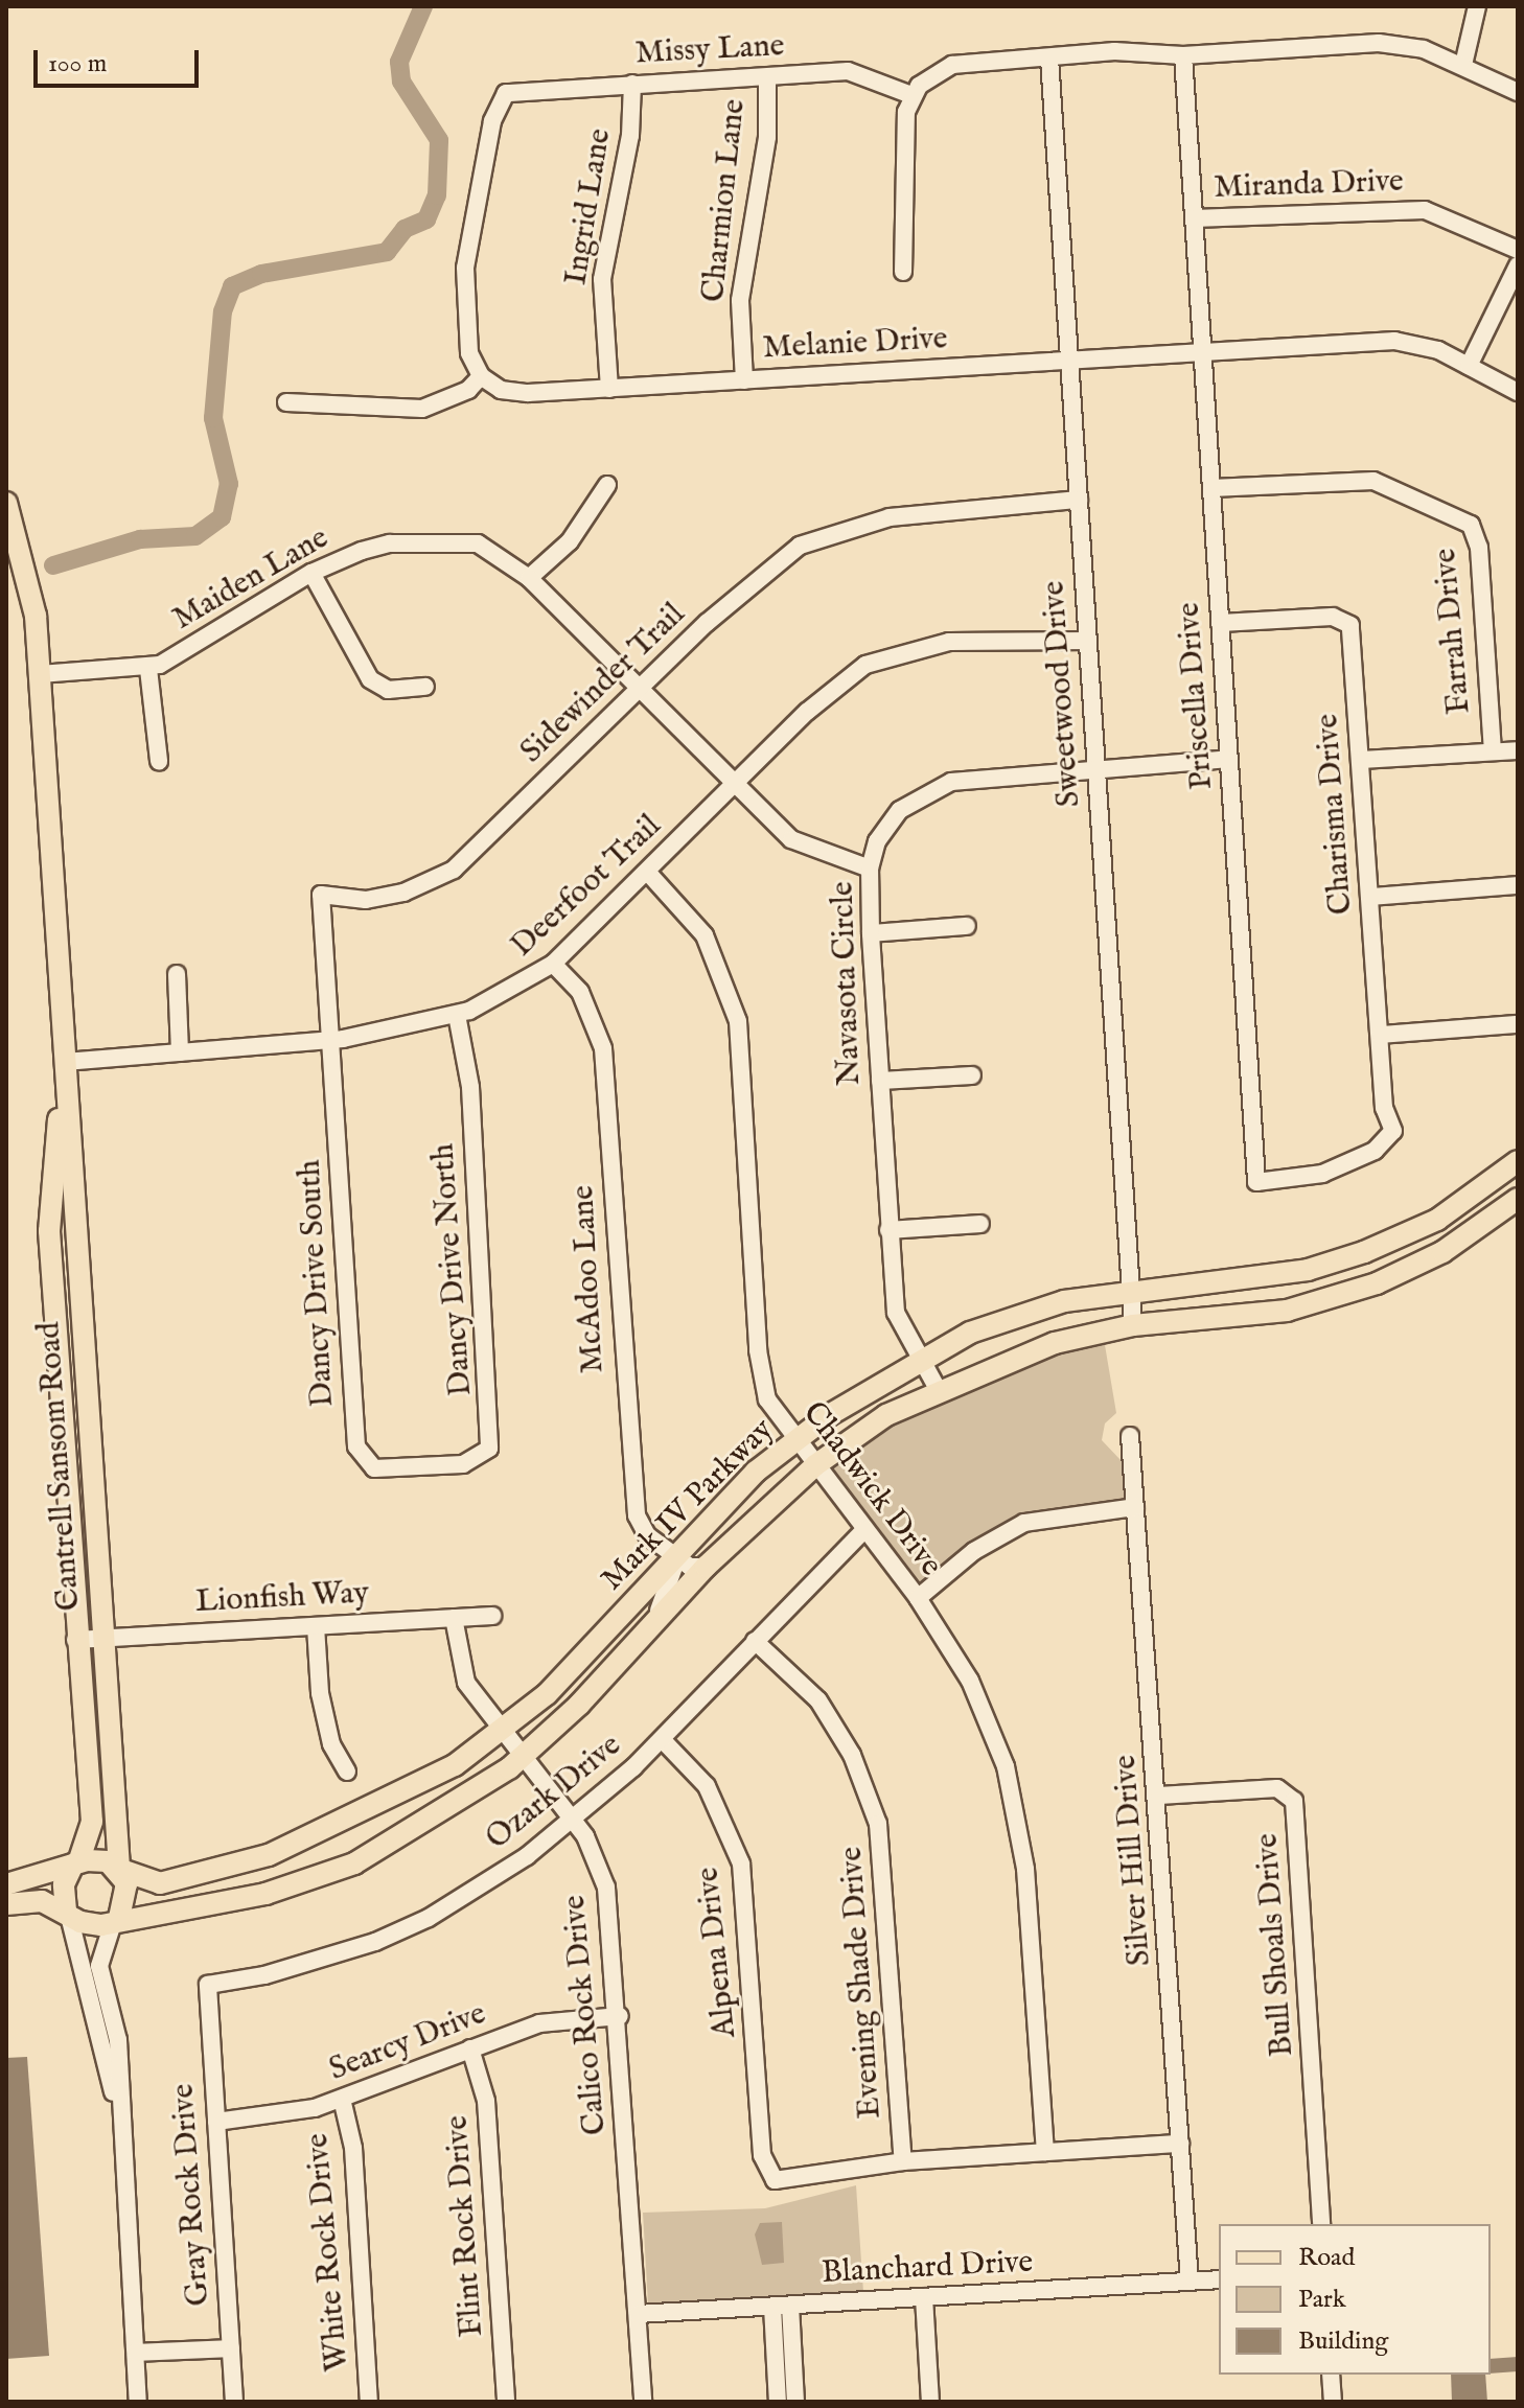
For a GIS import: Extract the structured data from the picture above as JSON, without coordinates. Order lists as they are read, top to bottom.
{
  "streets": {
    "main road": ["Cantrell Sansom Road", "Mark IV Parkway"],
    "street": [
      "Missy Lane",
      "Miranda Drive",
      "Charmion Lane",
      "Ingrid Lane",
      "Melanie Drive",
      "Maiden Lane",
      "Farrah Drive",
      "Sidewinder Trail",
      "Sweetwood Drive",
      "Priscella Drive",
      "Charisma Drive",
      "Deerfoot Trail",
      "Navasota Circle",
      "Dancy Drive North",
      "McAdoo Lane",
      "Dancy Drive South",
      "Chadwick Drive",
      "Lionfish Way",
      "Ozark Drive",
      "Silver Hill Drive",
      "Bull Shoals Drive",
      "Alpena Drive",
      "Evening Shade Drive",
      "Calico Rock Drive",
      "Searcy Drive",
      "Gray Rock Drive",
      "Flint Rock Drive",
      "White Rock Drive",
      "Blanchard Drive"
    ]
  },
  "crossings": [
    ["Missy Lane", "Charmion Lane"],
    ["Missy Lane", "Ingrid Lane"],
    ["Missy Lane", "Melanie Drive"],
    ["Miranda Drive", "Priscella Drive"],
    ["Charmion Lane", "Melanie Drive"],
    ["Ingrid Lane", "Melanie Drive"],
    ["Melanie Drive", "Sweetwood Drive"],
    ["Melanie Drive", "Priscella Drive"],
    ["Maiden Lane", "Sidewinder Trail"],
    ["Maiden Lane", "Deerfoot Trail"],
    ["Maiden Lane", "Navasota Circle"],
    ["Maiden Lane", "Cantrell Sansom Road"],
    ["Farrah Drive", "Priscella Drive"],
    ["Sidewinder Trail", "Sweetwood Drive"],
    ["Sidewinder Trail", "Deerfoot Trail"],
    ["Sidewinder Trail", "Dancy Drive South"],
    ["Sweetwood Drive", "Deerfoot Trail"],
    ["Sweetwood Drive", "Navasota Circle"],
    ["Sweetwood Drive", "Mark IV Parkway"],
    ["Priscella Drive", "Charisma Drive"],
    ["Priscella Drive", "Navasota Circle"],
    ["Deerfoot Trail", "Dancy Drive North"],
    ["Deerfoot Trail", "McAdoo Lane"],
    ["Deerfoot Trail", "Dancy Drive South"],
    ["Deerfoot Trail", "Cantrell Sansom Road"],
    ["Deerfoot Trail", "Chadwick Drive"],
    ["Navasota Circle", "Mark IV Parkway"],
    ["Dancy Drive North", "Dancy Drive South"],
    ["McAdoo Lane", "Mark IV Parkway"],
    ["Cantrell Sansom Road", "Mark IV Parkway"],
    ["Cantrell Sansom Road", "Lionfish Way"],
    ["Chadwick Drive", "Mark IV Parkway"],
    ["Chadwick Drive", "Ozark Drive"],
    ["Mark IV Parkway", "Calico Rock Drive"],
    ["Lionfish Way", "Calico Rock Drive"],
    ["Ozark Drive", "Alpena Drive"],
    ["Ozark Drive", "Evening Shade Drive"],
    ["Ozark Drive", "Calico Rock Drive"],
    ["Ozark Drive", "Gray Rock Drive"],
    ["Silver Hill Drive", "Bull Shoals Drive"],
    ["Silver Hill Drive", "Blanchard Drive"],
    ["Alpena Drive", "Evening Shade Drive"],
    ["Calico Rock Drive", "Searcy Drive"],
    ["Calico Rock Drive", "Blanchard Drive"],
    ["Searcy Drive", "Gray Rock Drive"],
    ["Searcy Drive", "Flint Rock Drive"],
    ["Searcy Drive", "White Rock Drive"]
  ],
  "legend": ["Road", "Park", "Building"],
  "scale_bar": "100 m"
}
